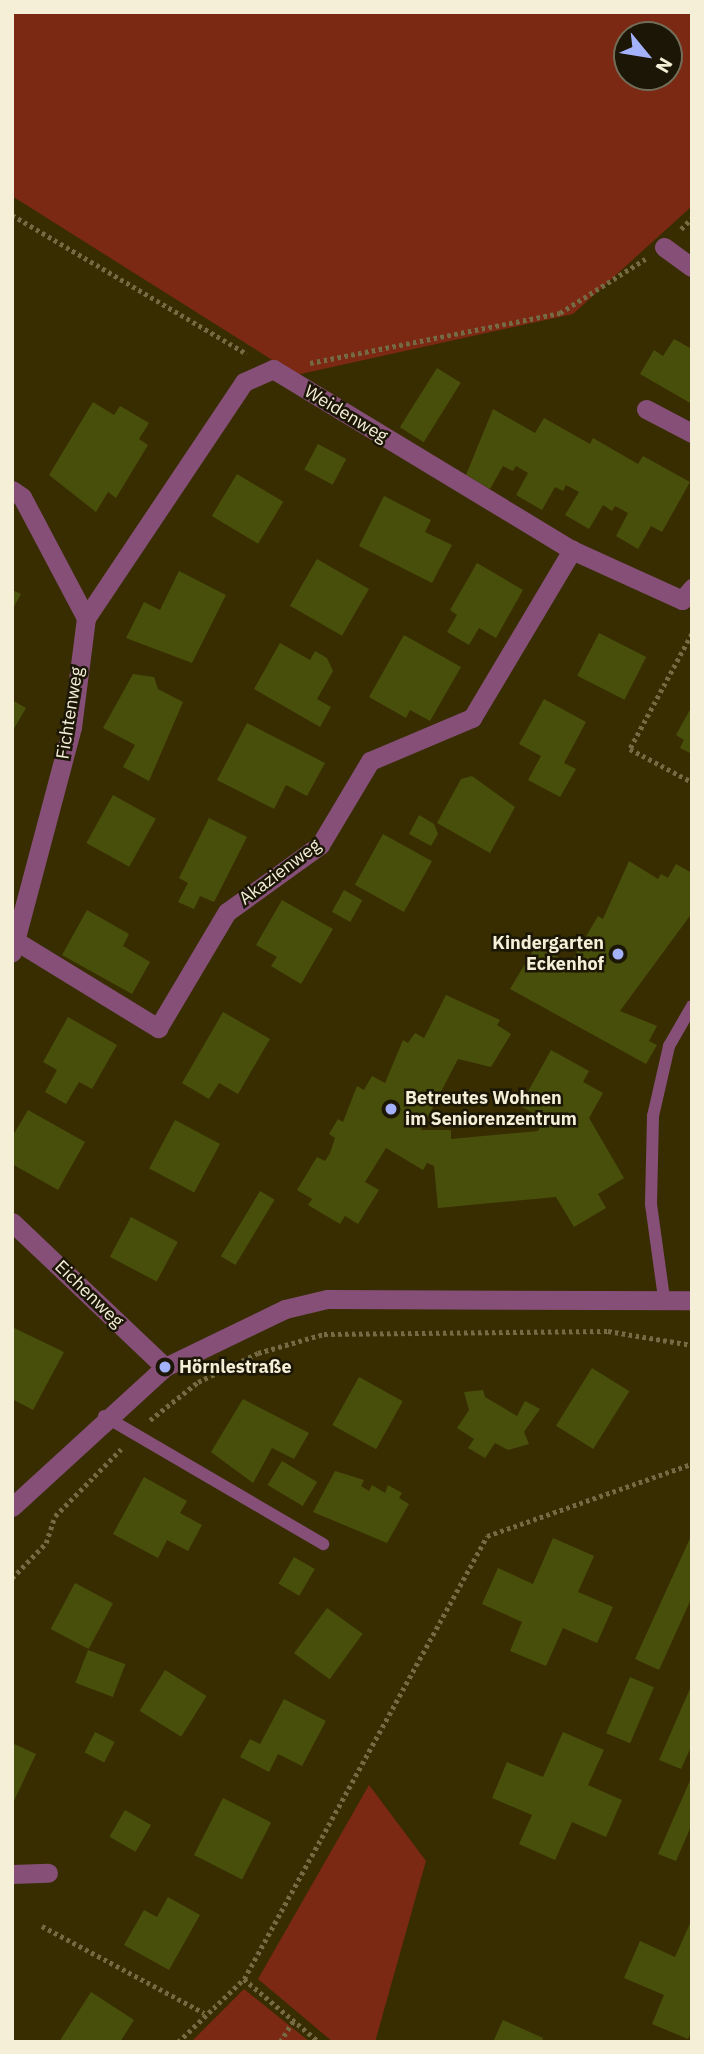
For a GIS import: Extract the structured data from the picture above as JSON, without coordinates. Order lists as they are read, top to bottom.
{
  "streets": {
    "street": [
      "Weidenweg",
      "Fichtenweg",
      "Akazienweg",
      "Eichenweg"
    ]
  },
  "crossings": [
    ["Weidenweg", "Akazienweg"],
    ["Fichtenweg", "Akazienweg"]
  ],
  "places": ["Kindergarten Eckenhof", "Betreutes Wohnen im Seniorenzentrum", "Hörnlestraße"],
  "north": "bottom right"
}
